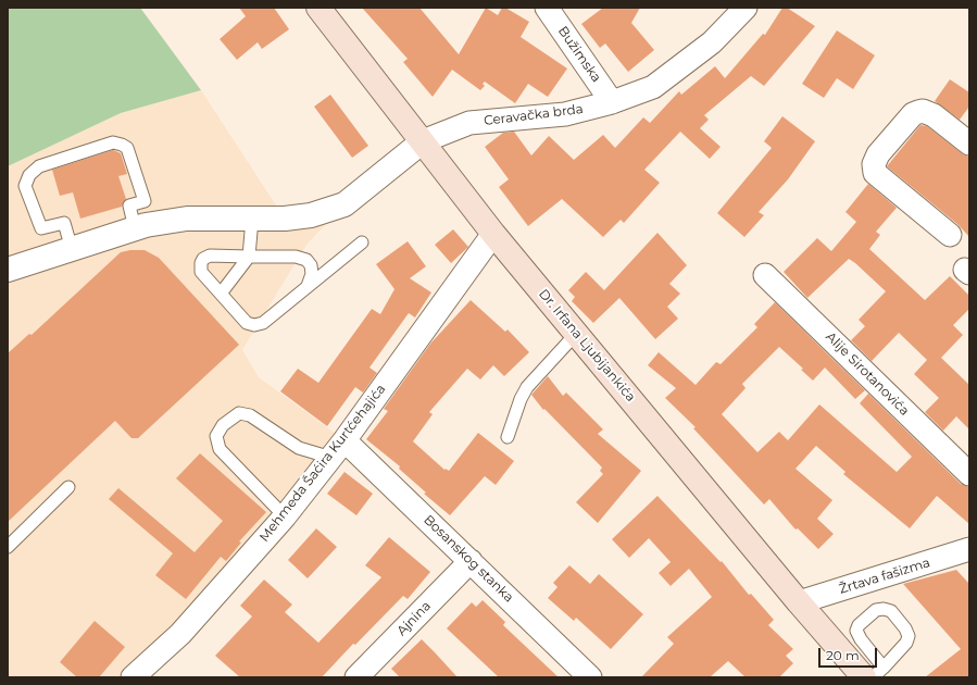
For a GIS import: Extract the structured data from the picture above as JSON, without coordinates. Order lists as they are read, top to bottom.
{
  "streets": {
    "main road": ["Dr. Irfana Ljubijankića"],
    "street": [
      "Bužimska",
      "Ceravačka brda",
      "Alije Sirotanovića",
      "Mehmeda Šaćira Kurtćehajića",
      "Bosanskog stanka",
      "Žrtava fašizma",
      "Ajnina"
    ]
  },
  "crossings": [
    ["Bužimska", "Ceravačka brda"],
    ["Ceravačka brda", "Dr. Irfana Ljubijankića"],
    ["Dr. Irfana Ljubijankića", "Mehmeda Šaćira Kurtćehajića"],
    ["Dr. Irfana Ljubijankića", "Žrtava fašizma"],
    ["Mehmeda Šaćira Kurtćehajića", "Bosanskog stanka"],
    ["Bosanskog stanka", "Ajnina"]
  ],
  "scale_bar": "20 m"
}
